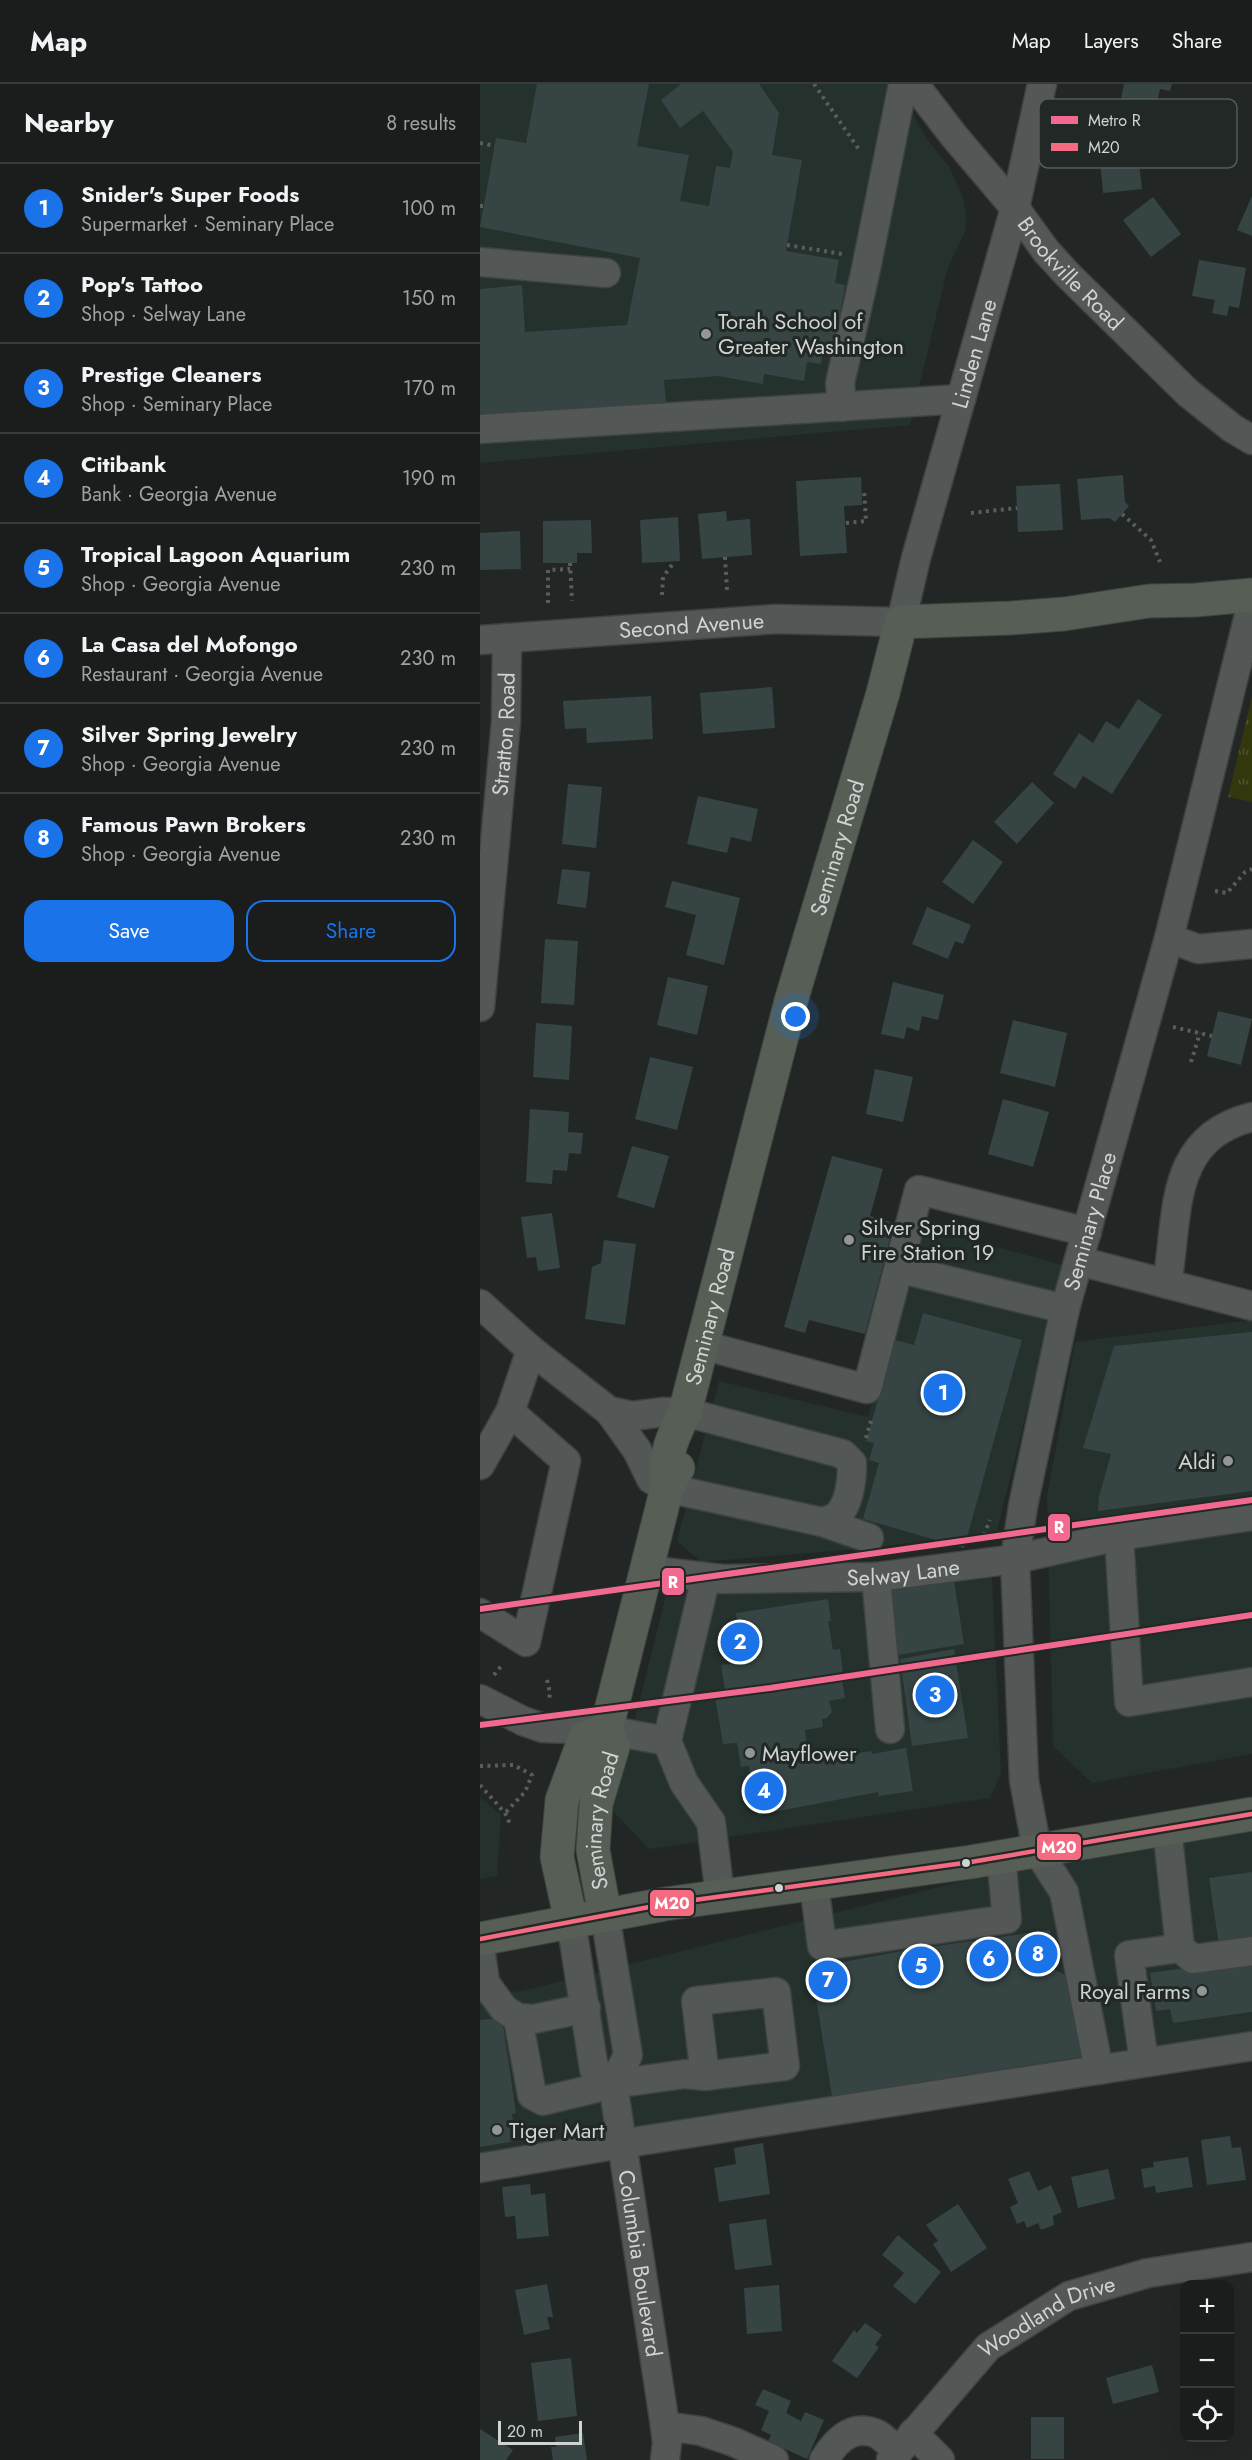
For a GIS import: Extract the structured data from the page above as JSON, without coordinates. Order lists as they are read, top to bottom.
{
  "streets": {
    "main road": ["Seminary Road"],
    "street": [
      "Brookville Road",
      "Linden Lane",
      "Second Avenue",
      "Stratton Road",
      "Seminary Place",
      "Selway Lane",
      "Columbia Boulevard",
      "Woodland Drive"
    ]
  },
  "crossings": [
    ["Brookville Road", "Linden Lane"],
    ["Linden Lane", "Second Avenue"],
    ["Linden Lane", "Seminary Road"],
    ["Second Avenue", "Stratton Road"],
    ["Second Avenue", "Seminary Road"],
    ["Seminary Road", "Selway Lane"],
    ["Seminary Place", "Selway Lane"]
  ],
  "places": [
    "Torah School of Greater Washington",
    "Silver Spring Fire Station 19",
    "Aldi",
    "Mayflower",
    "Royal Farms",
    "Tiger Mart"
  ],
  "lines": ["metro line R", "transit line M20"],
  "legend": ["Metro R", "M20"],
  "scale_bar": "20 m",
  "page": {
    "header": "Map",
    "nav": ["Map", "Layers", "Share"],
    "heading": ["Nearby", "8 results"],
    "list": [
      {
        "mark": "1",
        "name": "Snider's Super Foods",
        "note": "Supermarket · Seminary Place",
        "value": "100 m"
      },
      {
        "mark": "2",
        "name": "Pop's Tattoo",
        "note": "Shop · Selway Lane",
        "value": "150 m"
      },
      {
        "mark": "3",
        "name": "Prestige Cleaners",
        "note": "Shop · Seminary Place",
        "value": "170 m"
      },
      {
        "mark": "4",
        "name": "Citibank",
        "note": "Bank · Georgia Avenue",
        "value": "190 m"
      },
      {
        "mark": "5",
        "name": "Tropical Lagoon Aquarium",
        "note": "Shop · Georgia Avenue",
        "value": "230 m"
      },
      {
        "mark": "6",
        "name": "La Casa del Mofongo",
        "note": "Restaurant · Georgia Avenue",
        "value": "230 m"
      },
      {
        "mark": "7",
        "name": "Silver Spring Jewelry",
        "note": "Shop · Georgia Avenue",
        "value": "230 m"
      },
      {
        "mark": "8",
        "name": "Famous Pawn Brokers",
        "note": "Shop · Georgia Avenue",
        "value": "230 m"
      }
    ],
    "buttons": ["Save", "Share"],
    "pins": [
      "1",
      "2",
      "3",
      "4",
      "8",
      "6",
      "5",
      "7"
    ],
    "map_buttons": ["+", "−"],
    "scale": "20 m"
  }
}
